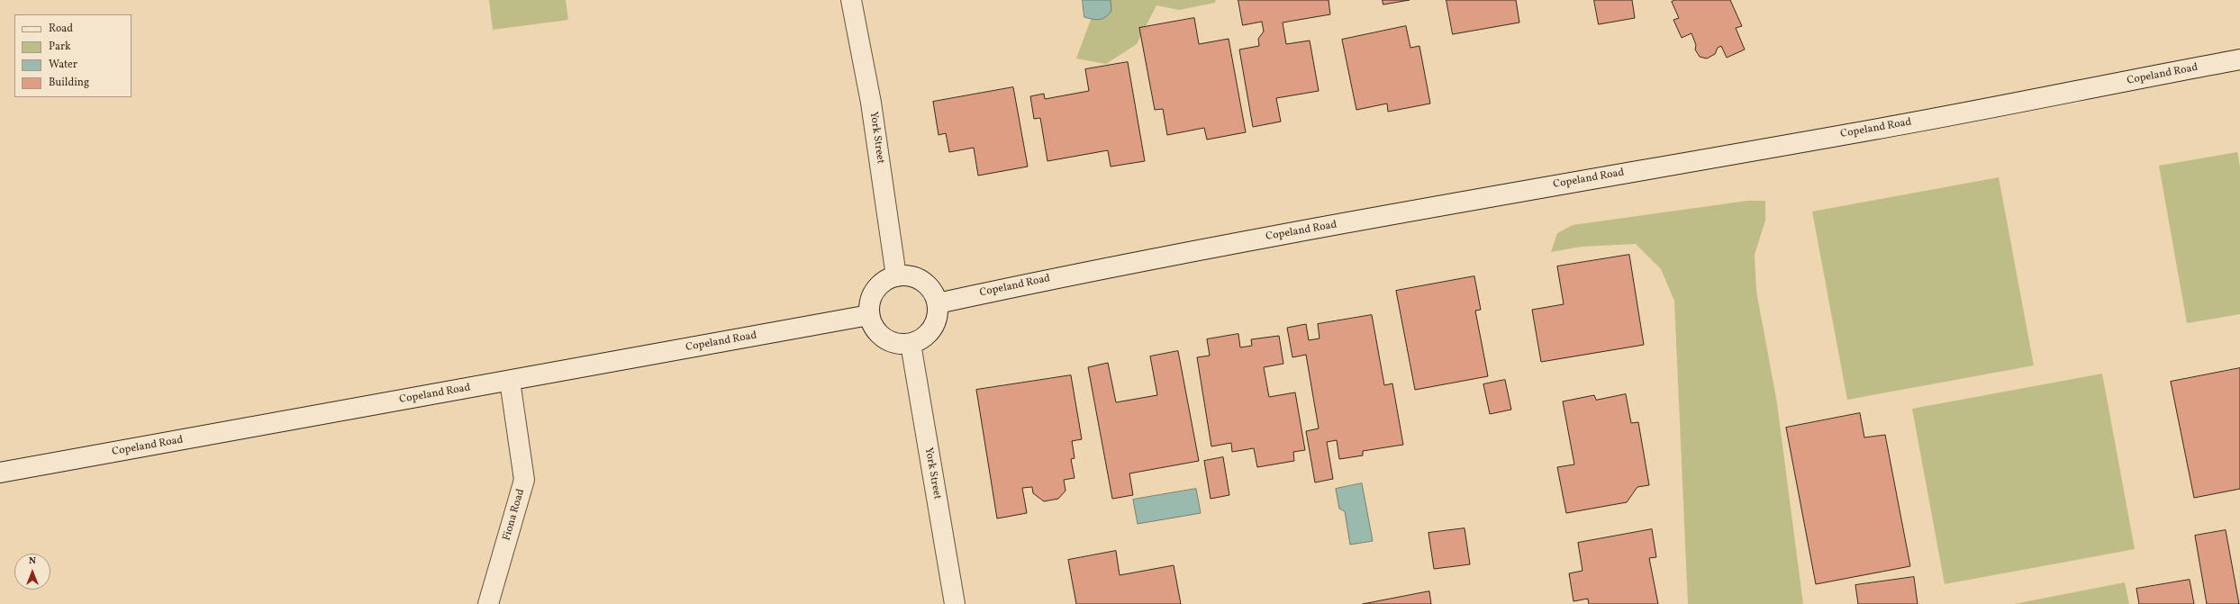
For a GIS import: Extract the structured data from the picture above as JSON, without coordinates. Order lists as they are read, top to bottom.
{
  "streets": {
    "main road": ["Copeland Road", "York Street", "Fiona Road"]
  },
  "crossings": [
    ["Copeland Road", "York Street"],
    ["Copeland Road", "Fiona Road"]
  ],
  "legend": [
    "Road",
    "Park",
    "Water",
    "Building"
  ],
  "north": "top"
}
